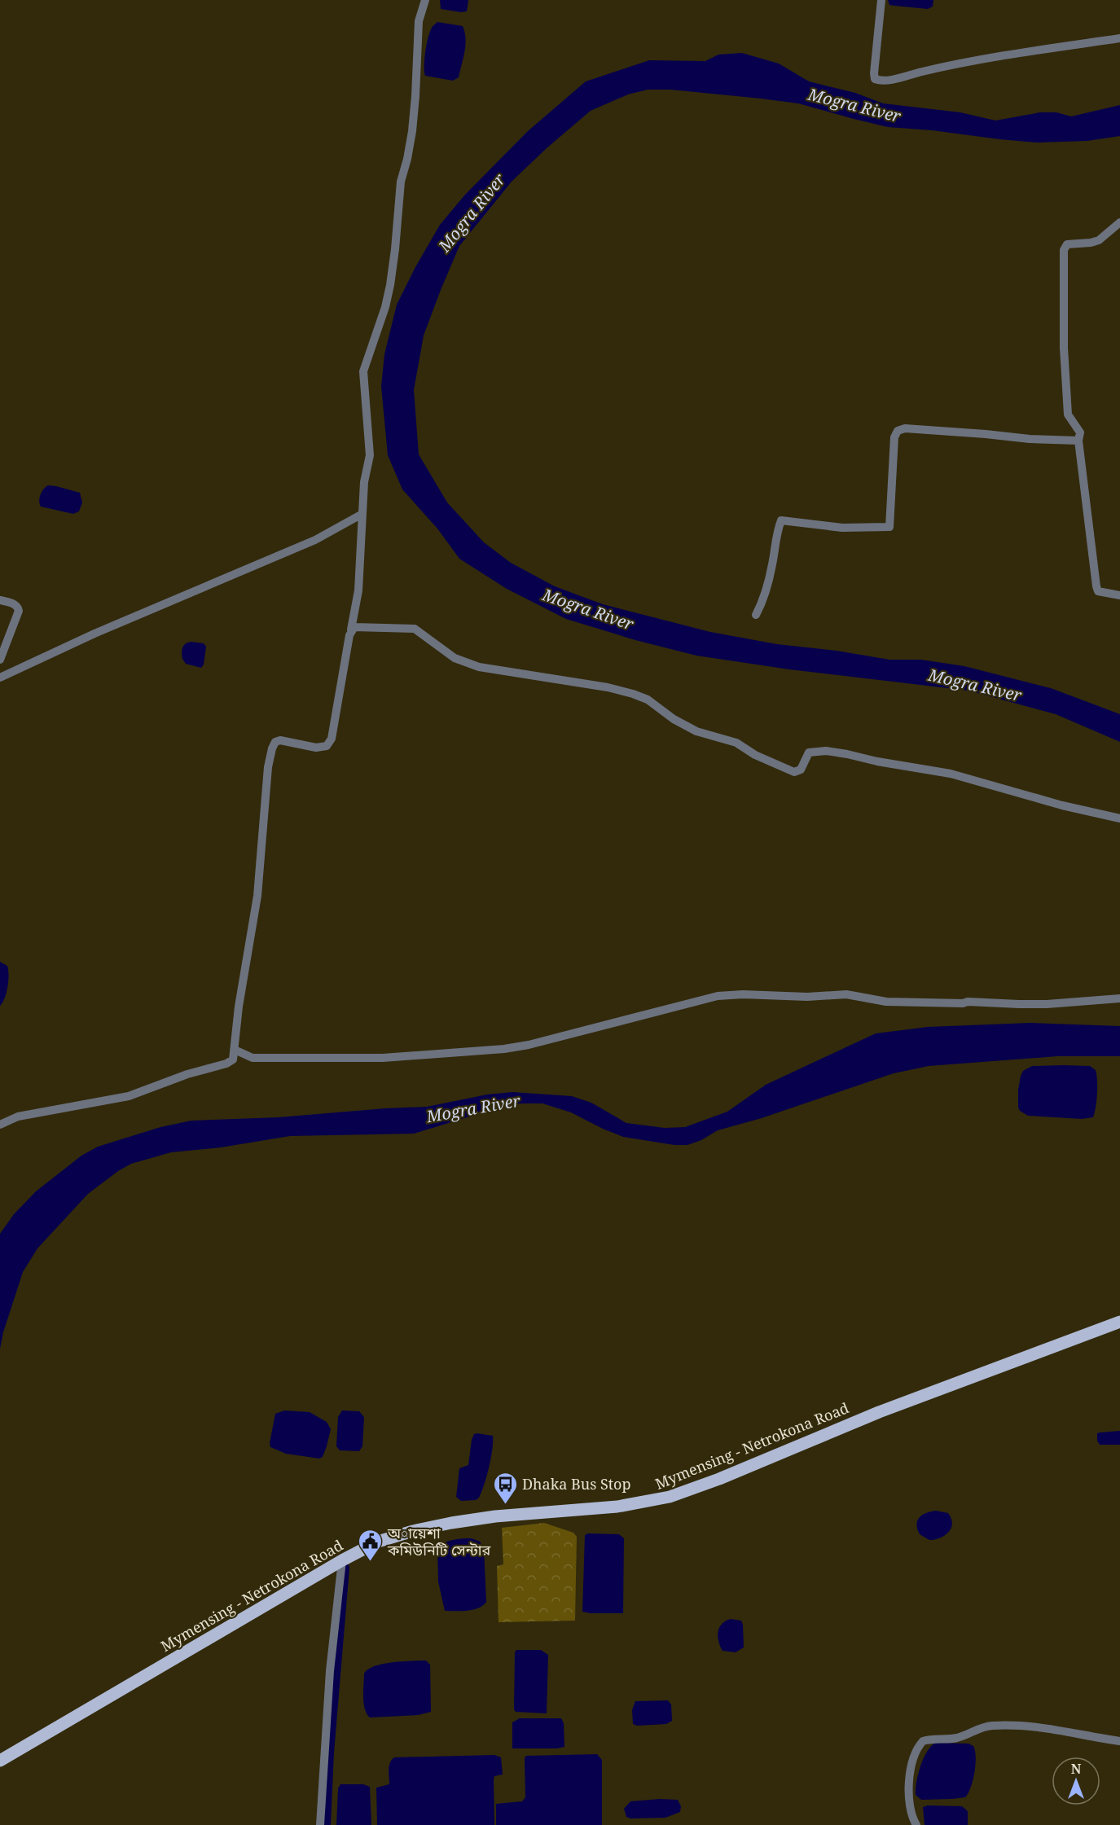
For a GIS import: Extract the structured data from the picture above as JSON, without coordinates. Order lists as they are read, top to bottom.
{
  "streets": {
    "main road": ["Mymensing - Netrokona Road"]
  },
  "water": ["Mogra River"],
  "places": {
    "bus stop": ["Dhaka Bus Stop"],
    "public building": ["অায়েশা কমিউনিটি সেন্টার"]
  },
  "north": "top"
}
